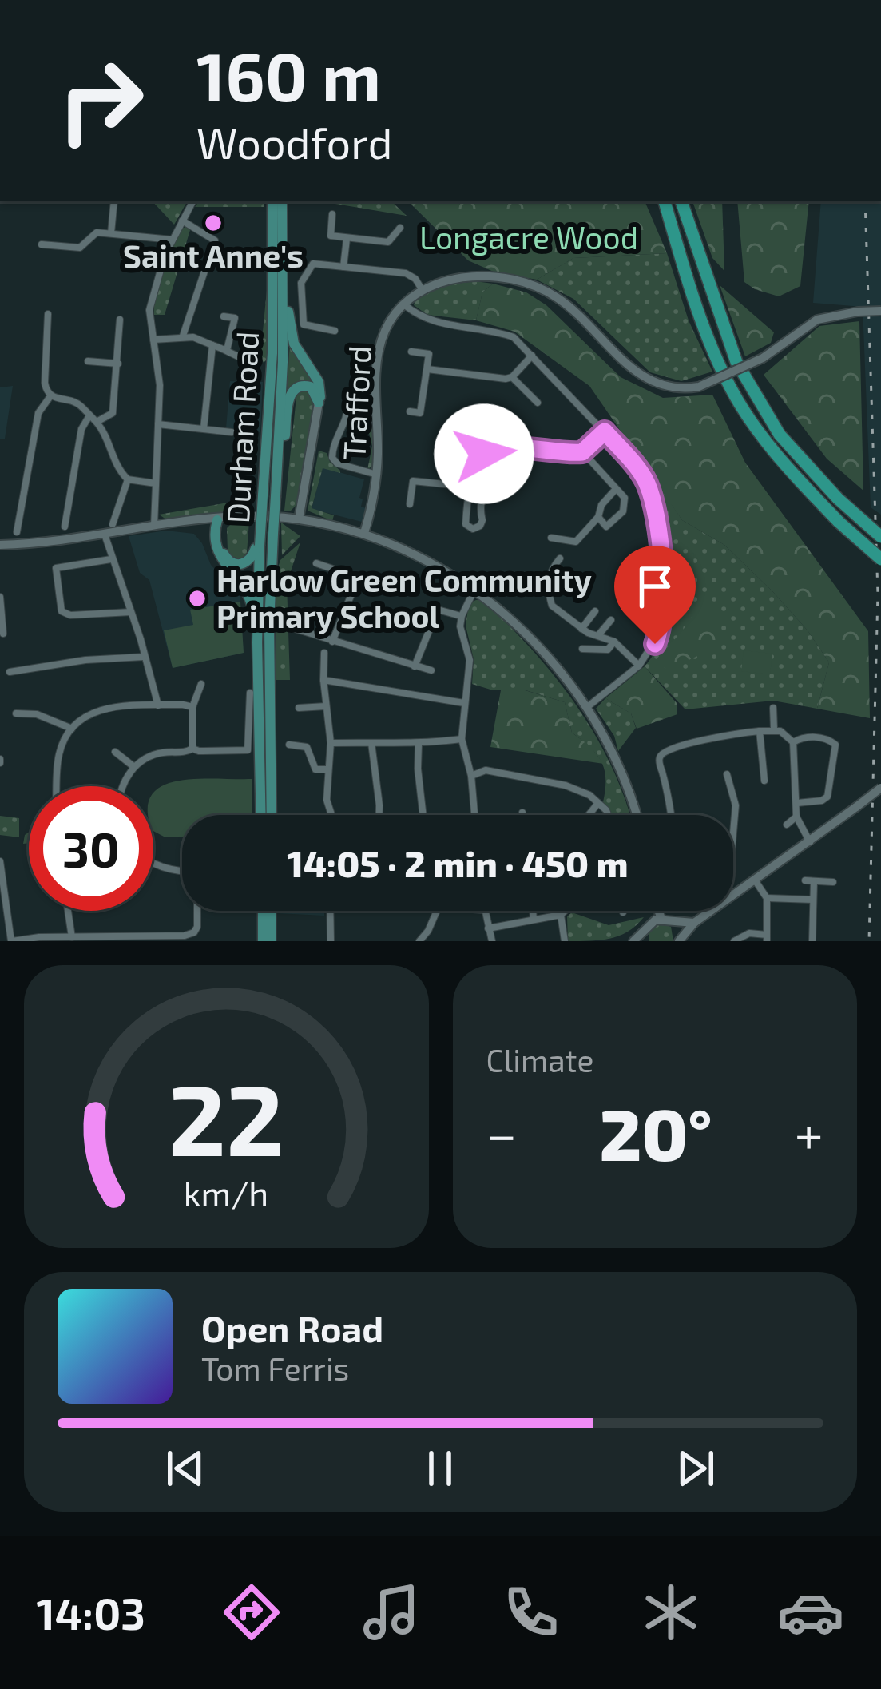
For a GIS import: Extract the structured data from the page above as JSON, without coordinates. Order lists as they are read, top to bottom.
{
  "streets": {
    "main road": ["Durham Road"],
    "street": ["Trafford"]
  },
  "parks": ["Longacre Wood"],
  "places": ["Saint Anne's", "Harlow Green Community Primary School"],
  "page": {
    "turn": ["160 m", "Woodford"],
    "limit": "30",
    "trip": "14:05 · 2 min · 450 m",
    "tile": "Climate",
    "heat": ["−", "20°", "+"],
    "song": ["Open Road", "Tom Ferris"],
    "tabs": "14:03",
    "gauge": ["22", "km/h"]
  }
}
